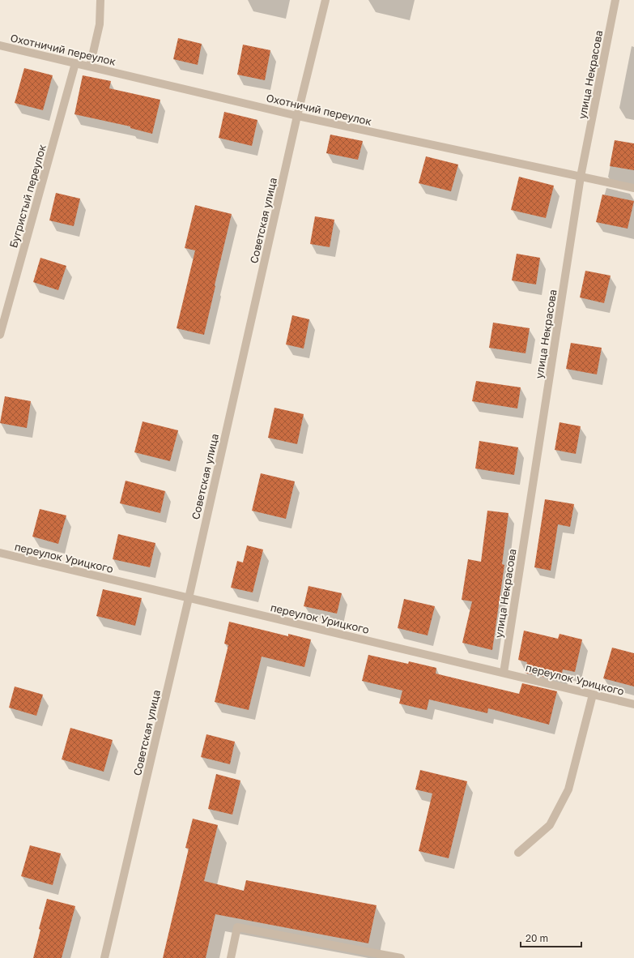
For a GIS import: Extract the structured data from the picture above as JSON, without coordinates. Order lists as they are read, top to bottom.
{
  "streets": {
    "street": [
      "Охотничий переулок",
      "улица Некрасова",
      "Бугристый переулок",
      "Советская улица",
      "переулок Урицкого"
    ]
  },
  "crossings": [
    ["Охотничий переулок", "улица Некрасова"],
    ["Охотничий переулок", "Бугристый переулок"],
    ["Охотничий переулок", "Советская улица"],
    ["улица Некрасова", "переулок Урицкого"],
    ["Советская улица", "переулок Урицкого"]
  ],
  "scale_bar": "20 m"
}
